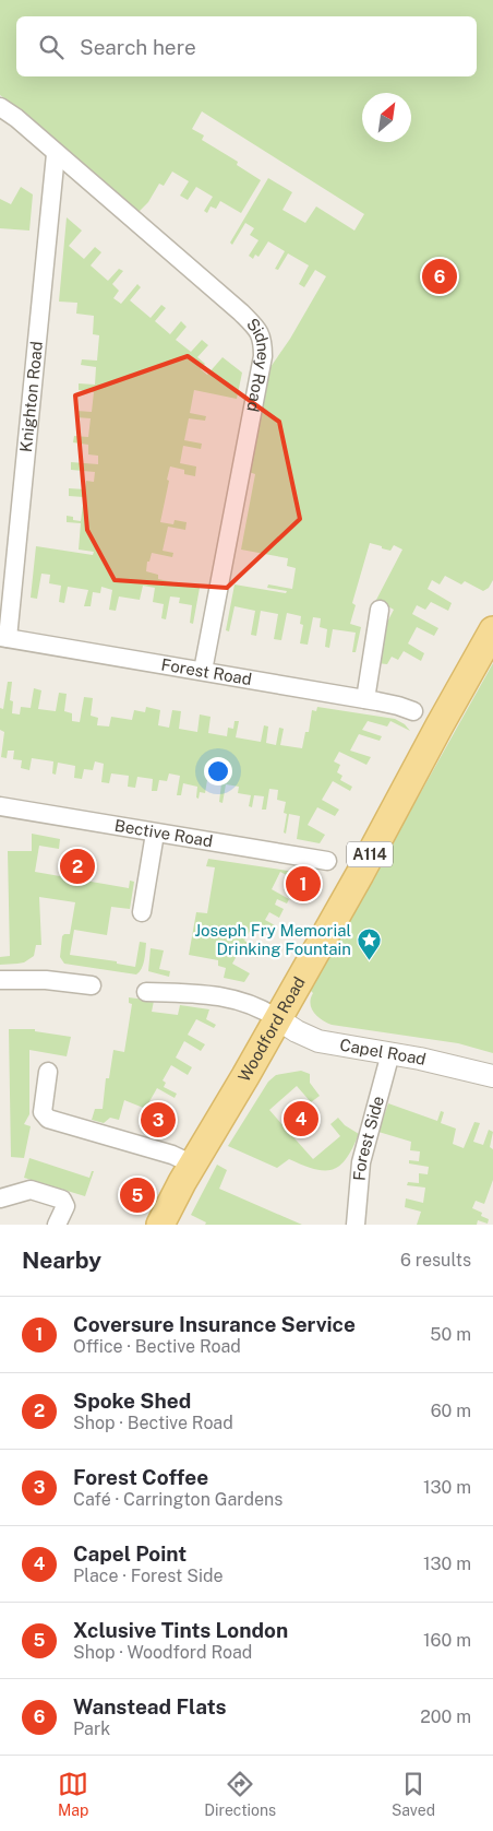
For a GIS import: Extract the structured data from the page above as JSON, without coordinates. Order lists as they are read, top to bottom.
{
  "streets": {
    "main road": ["A114", "Woodford Road"],
    "street": [
      "Sidney Road",
      "Knighton Road",
      "Forest Road",
      "Bective Road",
      "Capel Road",
      "Forest Side"
    ]
  },
  "crossings": [
    ["Sidney Road", "Knighton Road"],
    ["Sidney Road", "Forest Road"],
    ["Knighton Road", "Forest Road"],
    ["Woodford Road", "Capel Road"],
    ["Capel Road", "Forest Side"]
  ],
  "places": {
    "place": ["Joseph Fry Memorial Drinking Fountain"]
  },
  "north": "top right",
  "page": {
    "search": "Search here",
    "pins": [
      "6",
      "2",
      "1",
      "4",
      "3",
      "5"
    ],
    "heading": ["Nearby", "6 results"],
    "list": [
      {
        "mark": "1",
        "name": "Coversure Insurance Service",
        "note": "Office · Bective Road",
        "value": "50 m"
      },
      {
        "mark": "2",
        "name": "Spoke Shed",
        "note": "Shop · Bective Road",
        "value": "60 m"
      },
      {
        "mark": "3",
        "name": "Forest Coffee",
        "note": "Café · Carrington Gardens",
        "value": "130 m"
      },
      {
        "mark": "4",
        "name": "Capel Point",
        "note": "Place · Forest Side",
        "value": "130 m"
      },
      {
        "mark": "5",
        "name": "Xclusive Tints London",
        "note": "Shop · Woodford Road",
        "value": "160 m"
      },
      {
        "mark": "6",
        "name": "Wanstead Flats",
        "note": "Park",
        "value": "200 m"
      }
    ],
    "nav": ["Map", "Directions", "Saved"]
  }
}
